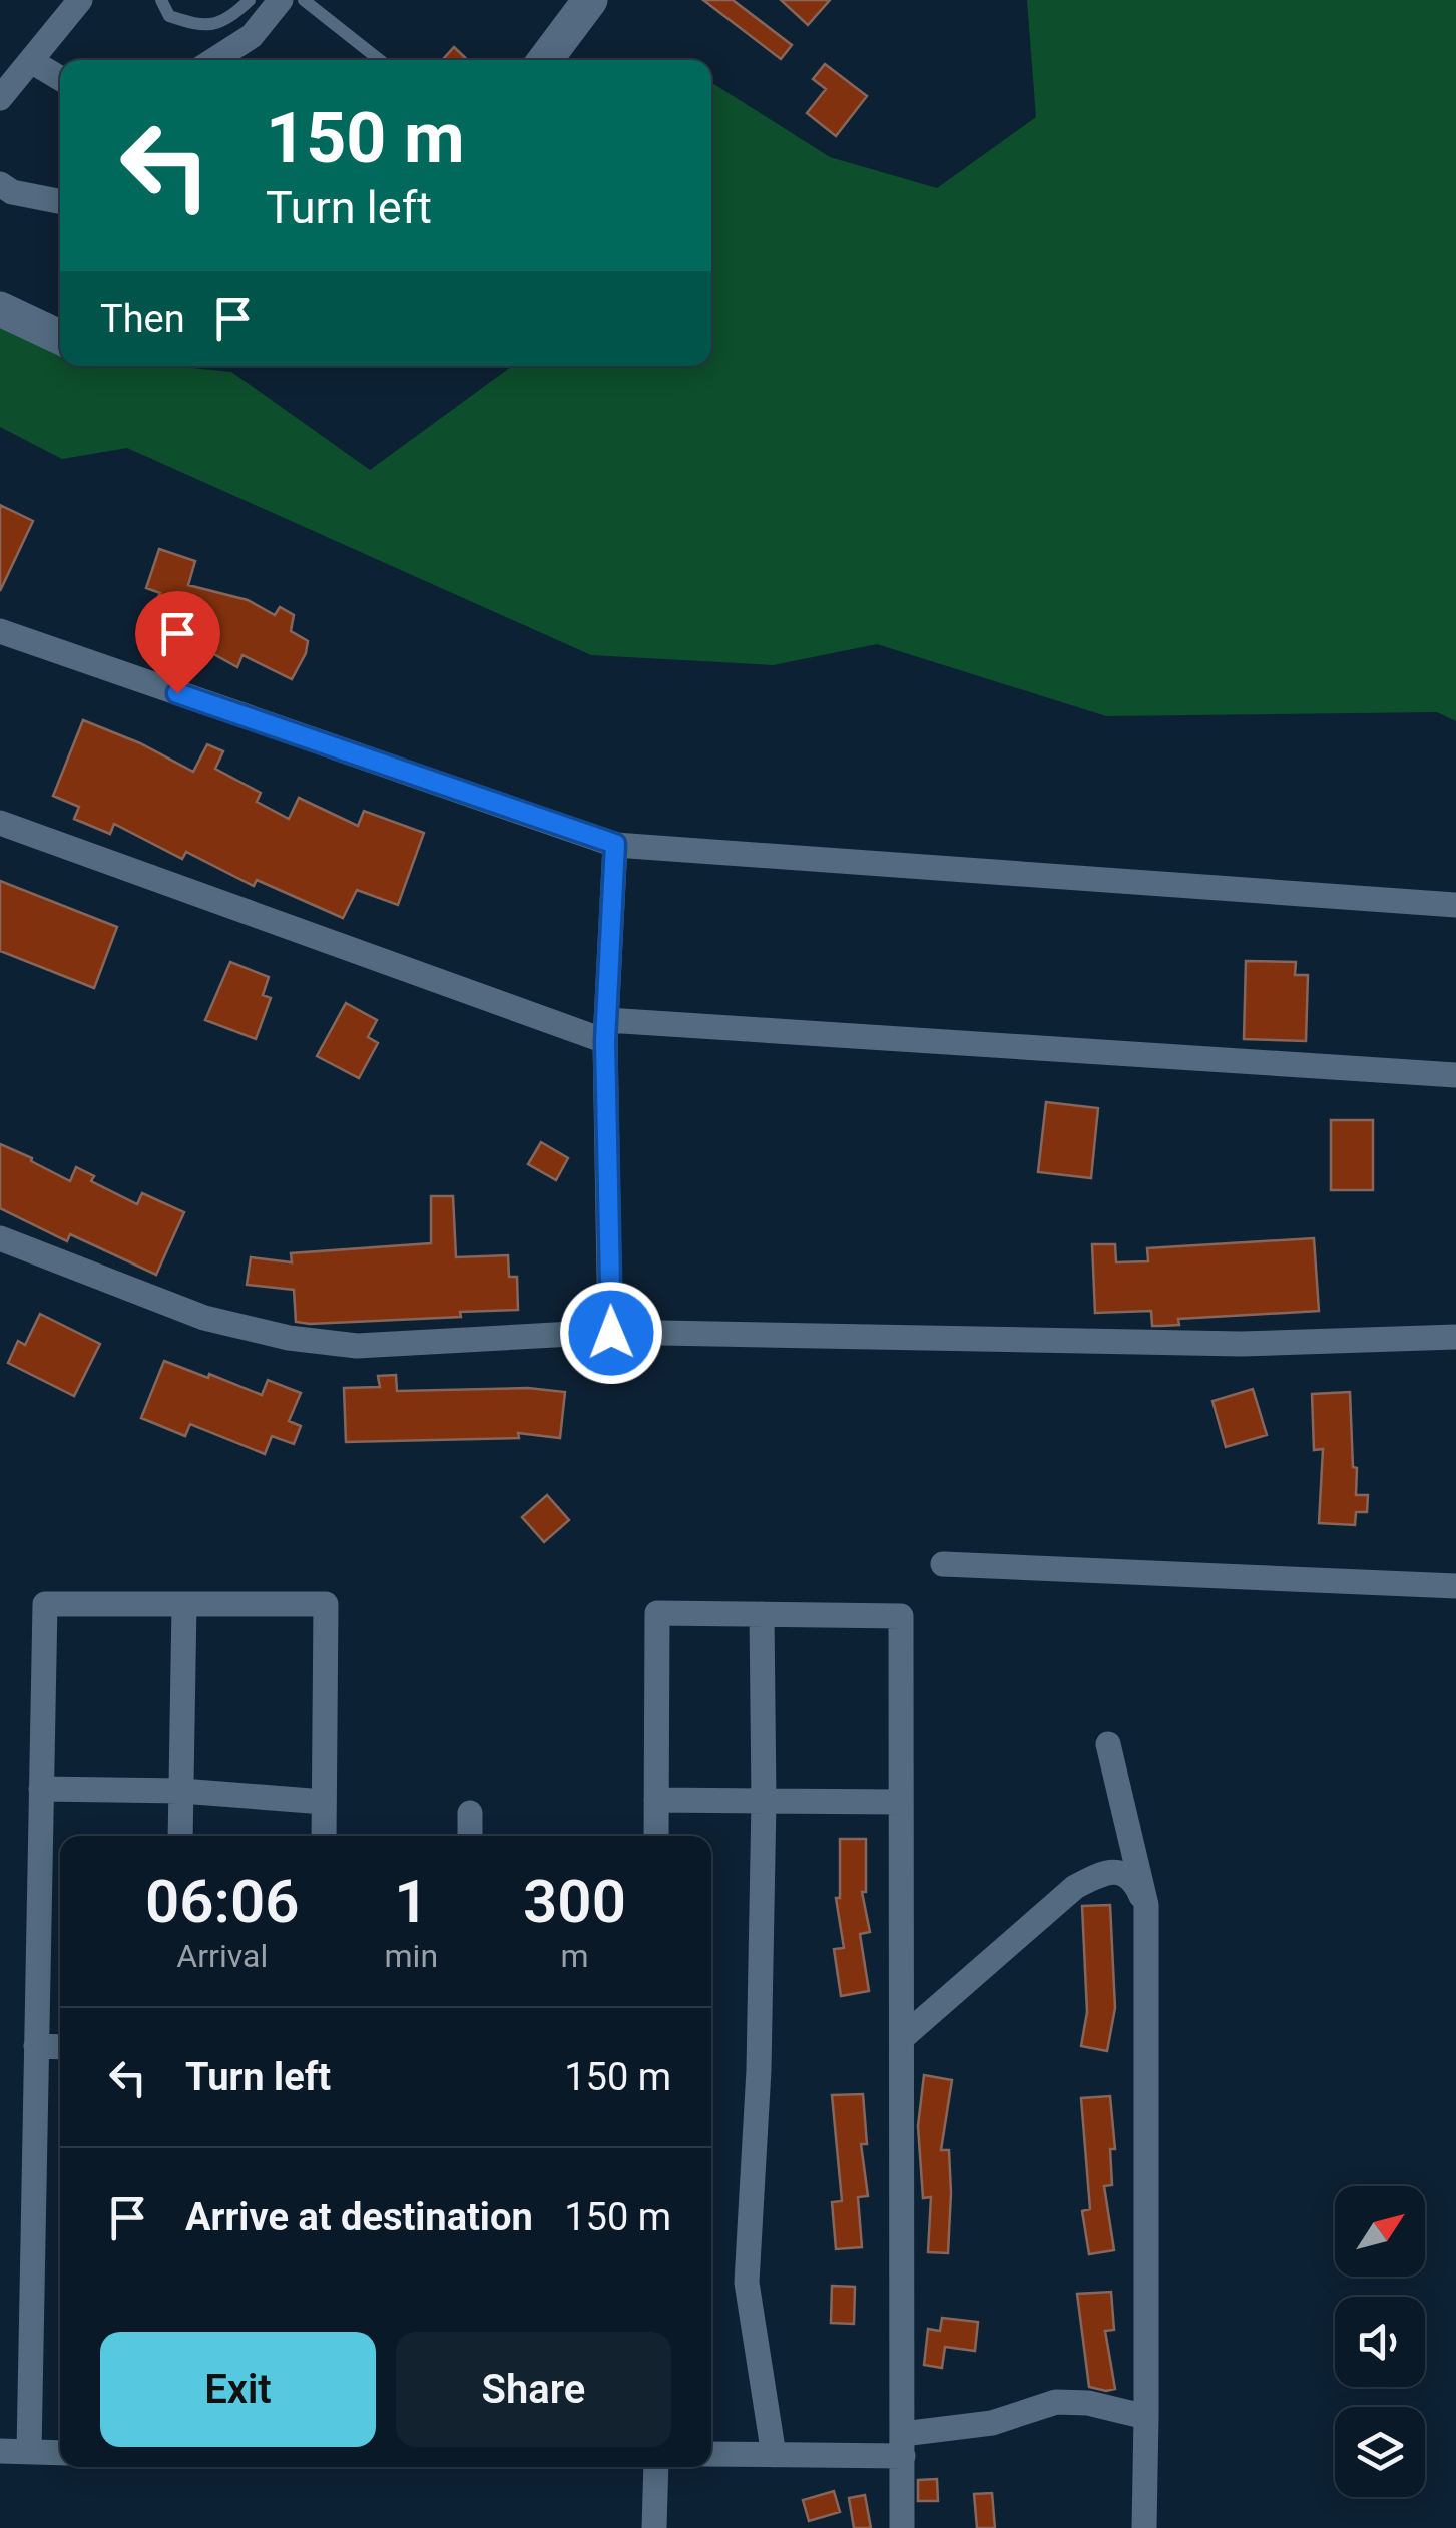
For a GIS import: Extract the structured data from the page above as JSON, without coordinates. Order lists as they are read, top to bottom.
{
  "north": "top right",
  "page": {
    "turn": ["150 m", "Turn left"],
    "then": "Then",
    "eta": [
      "06:06",
      "Arrival",
      "1",
      "min",
      "300",
      "m"
    ],
    "list": [
      {
        "name": "Turn left",
        "value": "150 m"
      },
      {
        "name": "Arrive at destination",
        "value": "150 m"
      }
    ],
    "buttons": ["Exit", "Share"]
  }
}
